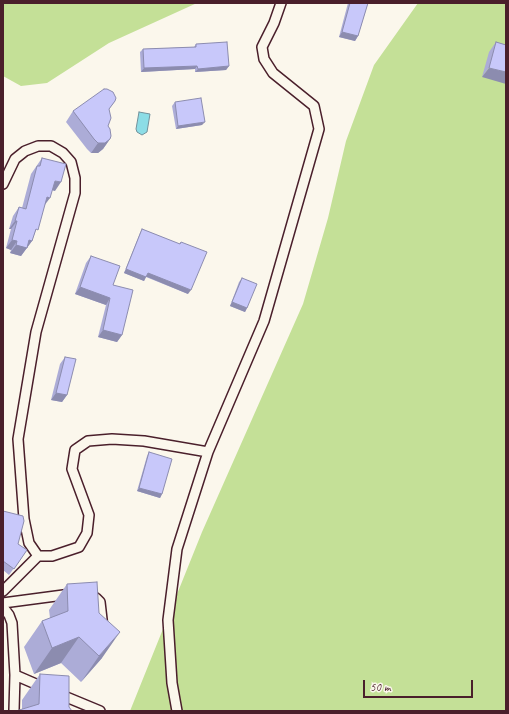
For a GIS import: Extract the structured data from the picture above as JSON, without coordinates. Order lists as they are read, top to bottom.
{
  "scale_bar": "50 m"
}
